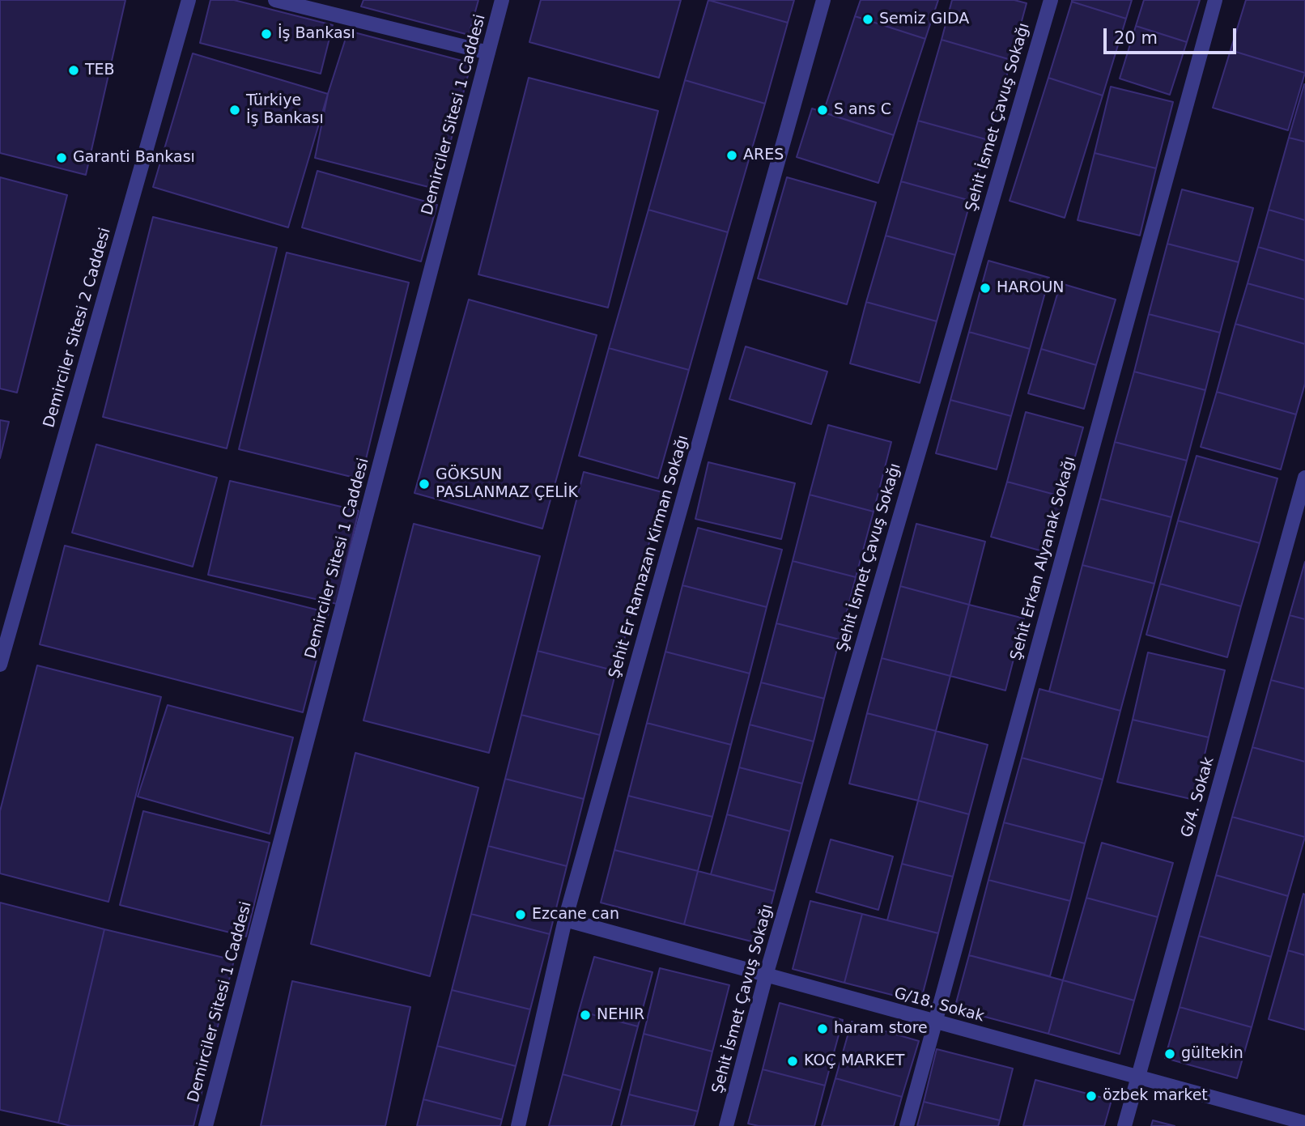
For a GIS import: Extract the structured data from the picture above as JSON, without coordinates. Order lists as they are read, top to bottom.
{
  "streets": {
    "street": [
      "Demirciler Sitesi 1 Caddesi",
      "Şehit İsmet Çavuş Sokağı",
      "Demirciler Sitesi 2 Caddesi",
      "Şehit Er Ramazan Kirman Sokağı",
      "Şehit Erkan Alyanak Sokağı",
      "G/4. Sokak",
      "G/18. Sokak"
    ]
  },
  "crossings": [
    ["Şehit İsmet Çavuş Sokağı", "G/18. Sokak"],
    ["Şehit Er Ramazan Kirman Sokağı", "G/18. Sokak"],
    ["Şehit Erkan Alyanak Sokağı", "G/18. Sokak"],
    ["G/4. Sokak", "G/18. Sokak"]
  ],
  "places": [
    "Semiz GIDA",
    "İş Bankası",
    "TEB",
    "Türkiye İş Bankası",
    "S ans C",
    "ARES",
    "Garanti Bankası",
    "HAROUN",
    "GÖKSUN PASLANMAZ ÇELİK",
    "Ezcane can",
    "NEHIR",
    "haram store",
    "gültekin",
    "KOÇ MARKET",
    "özbek market"
  ],
  "scale_bar": "20 m"
}
